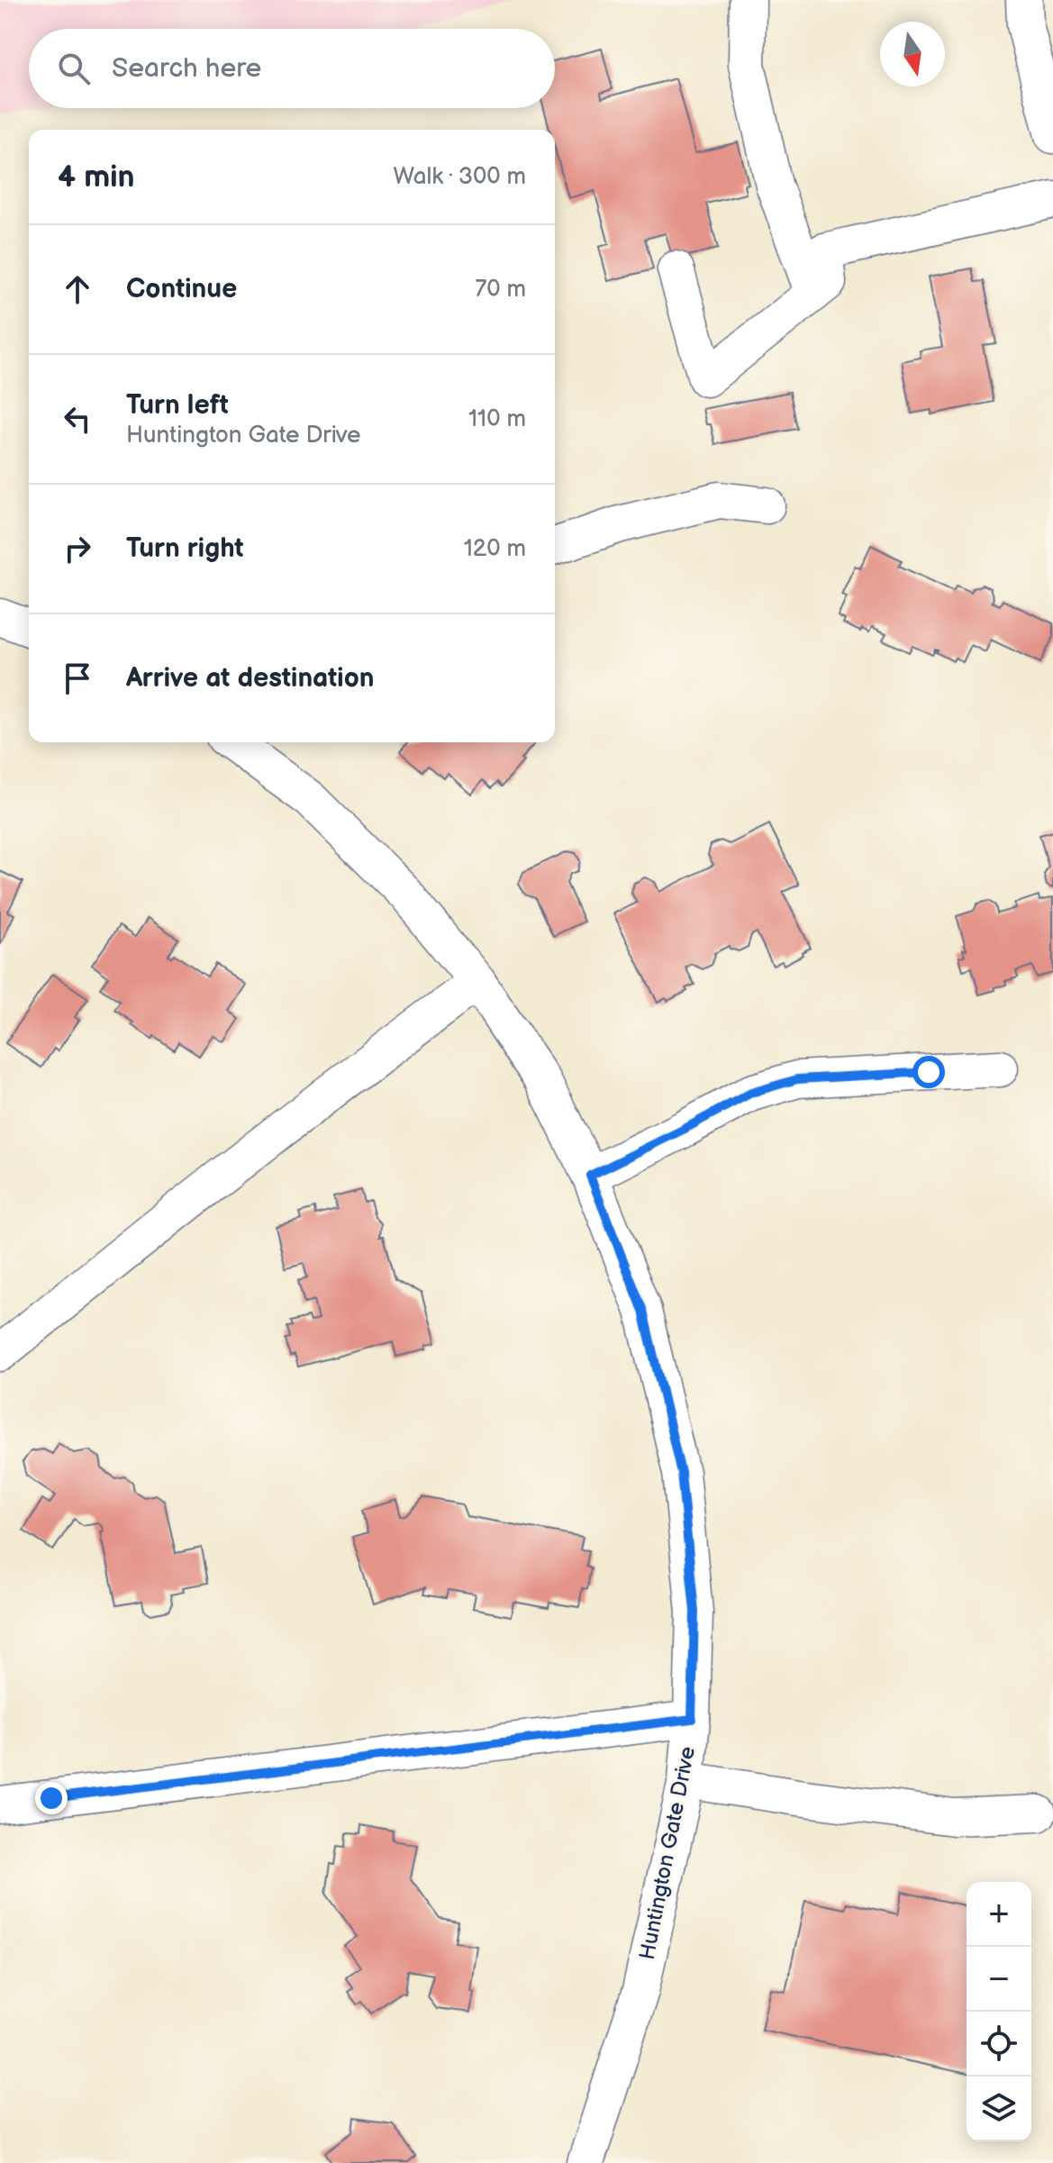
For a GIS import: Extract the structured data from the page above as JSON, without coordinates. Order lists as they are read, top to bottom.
{
  "streets": {
    "street": ["Huntington Gate Drive"]
  },
  "north": "bottom",
  "page": {
    "search": "Search here",
    "heading": ["4 min", "Walk · 300 m"],
    "list": [
      ["Continue", "70 m"],
      ["Turn left", "Huntington Gate Drive", "110 m"],
      ["Turn right", "120 m"],
      "Arrive at destination"
    ],
    "map_buttons": ["+", "−"]
  }
}
